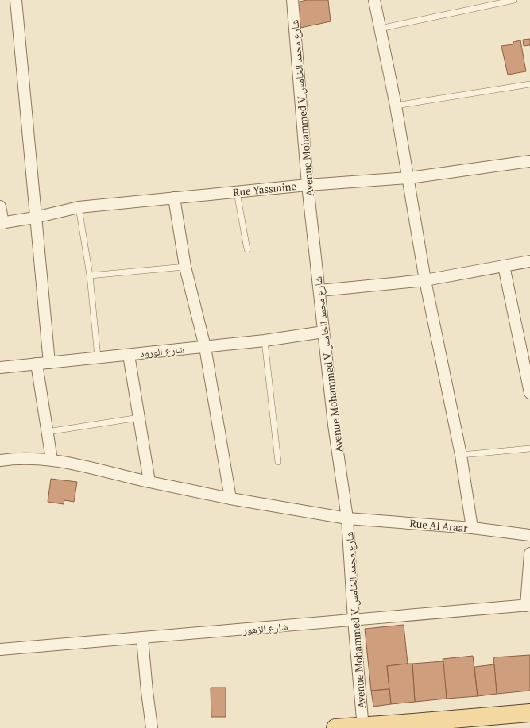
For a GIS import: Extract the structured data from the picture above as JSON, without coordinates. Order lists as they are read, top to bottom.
{
  "streets": {
    "street": [
      "Avenue Mohammed V شارع محمد الخامس",
      "Rue Yassmine",
      "شارع الورود",
      "Rue Al Araar",
      "شارع الزهور"
    ]
  },
  "crossings": [
    ["Avenue Mohammed V شارع محمد الخامس", "Rue Yassmine"],
    ["Avenue Mohammed V شارع محمد الخامس", "شارع الورود"],
    ["Avenue Mohammed V شارع محمد الخامس", "Rue Al Araar"],
    ["Avenue Mohammed V شارع محمد الخامس", "شارع الزهور"]
  ]
}
